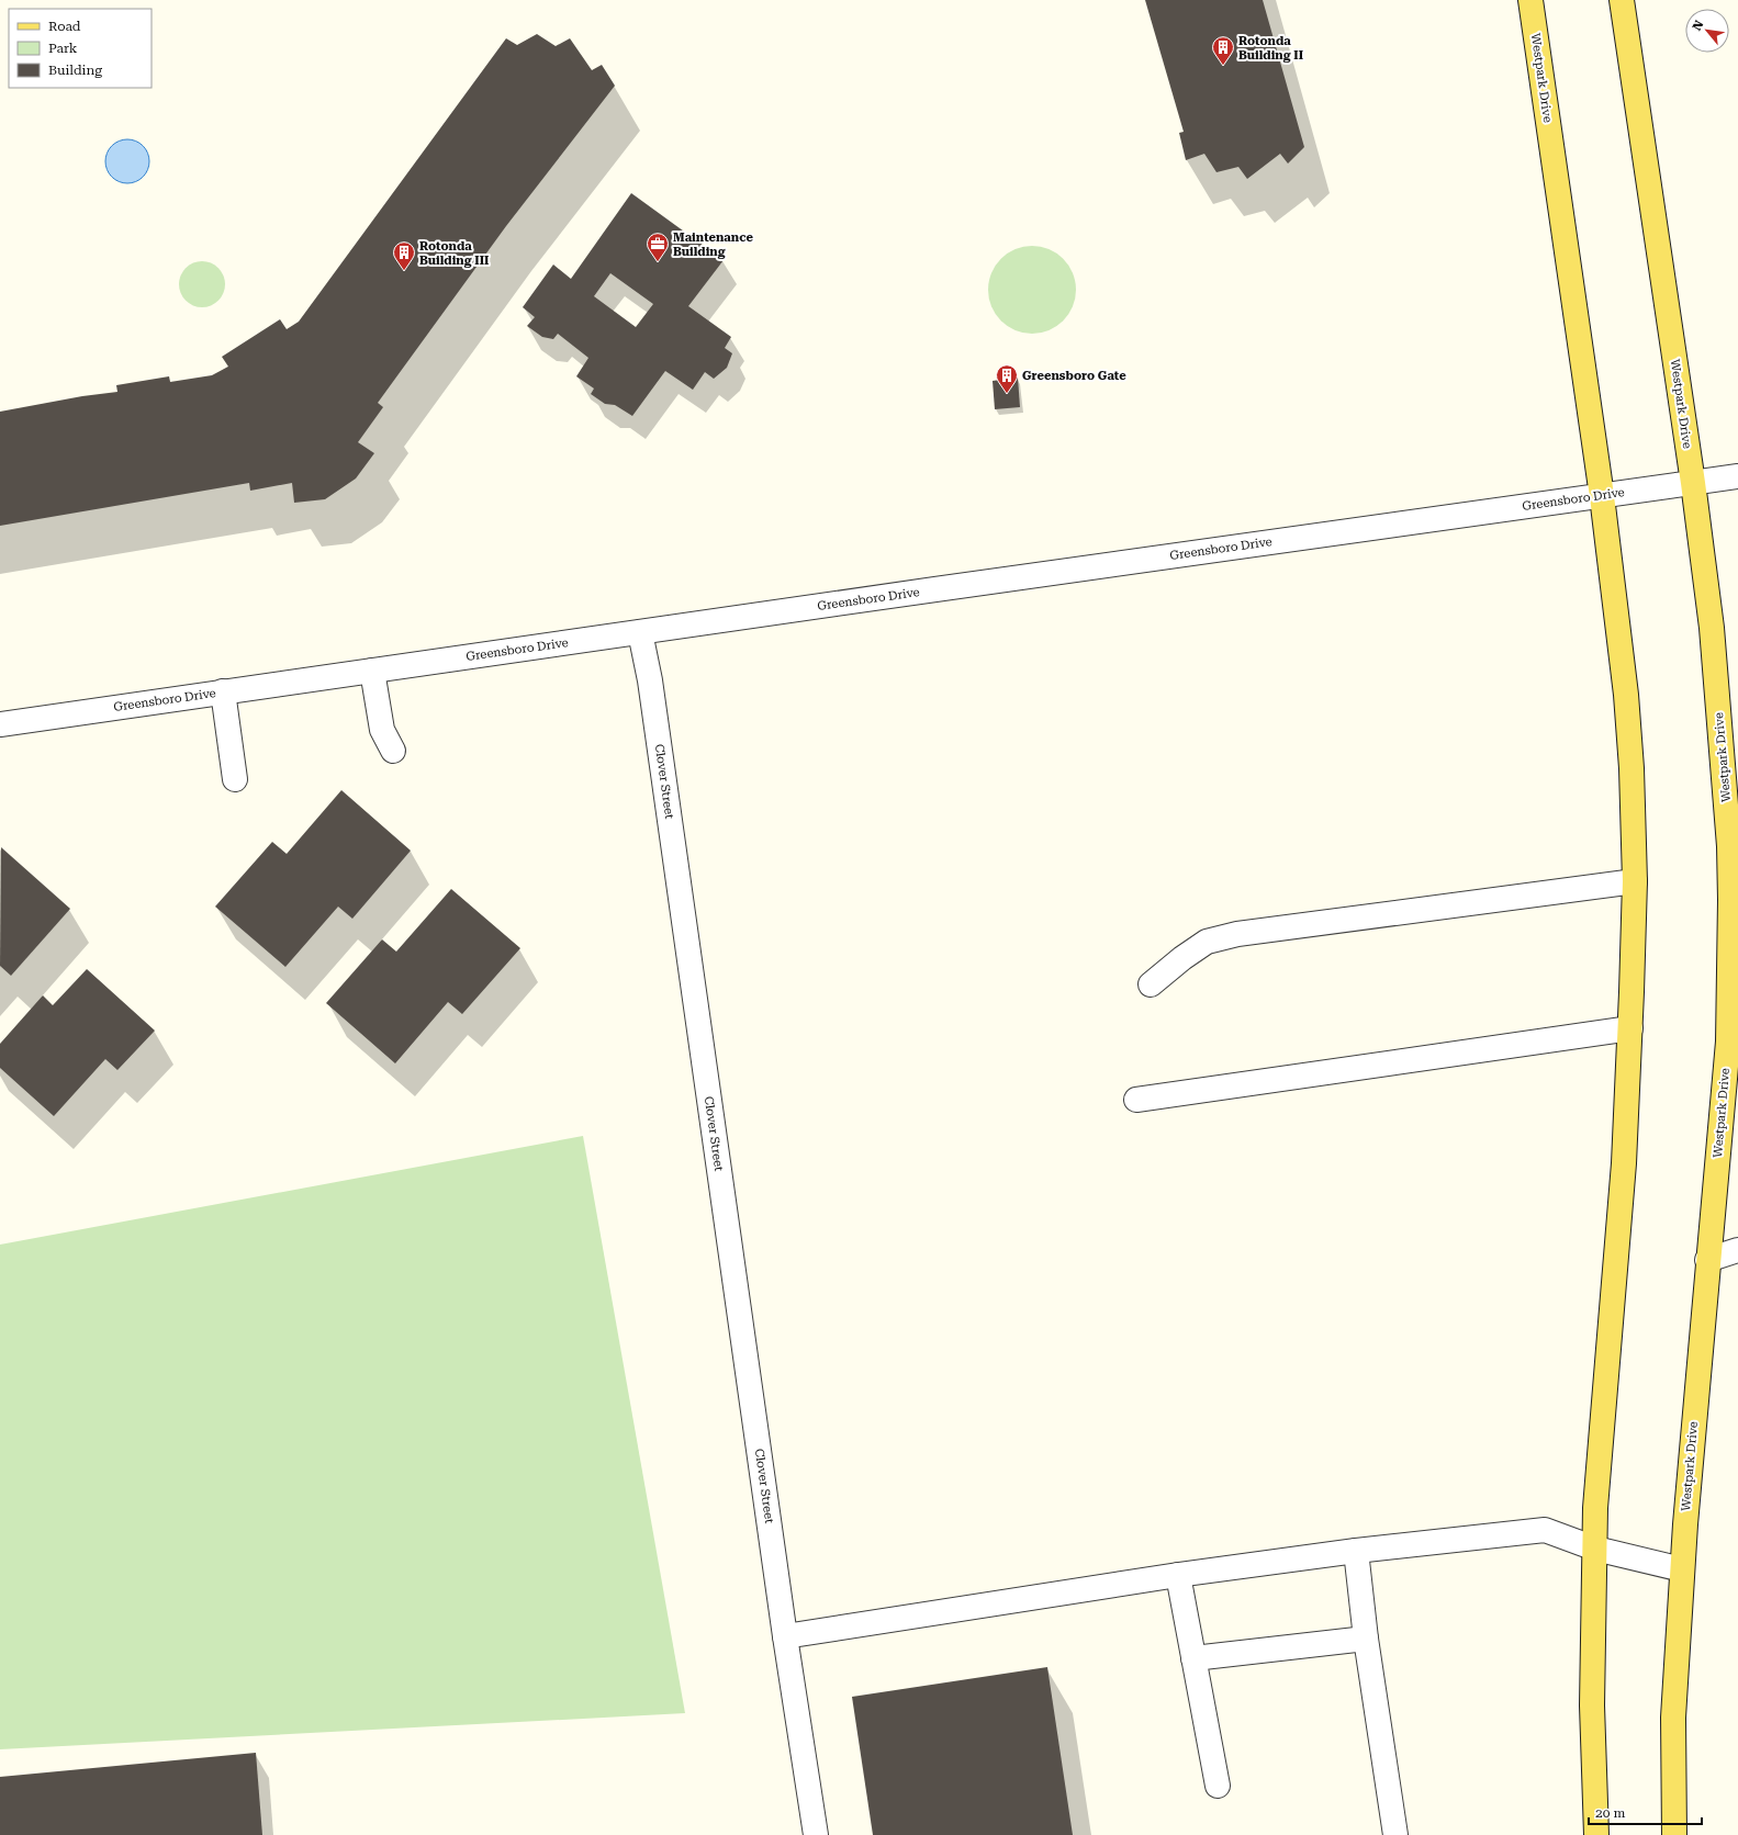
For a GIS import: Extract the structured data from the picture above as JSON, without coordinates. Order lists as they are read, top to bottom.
{
  "streets": {
    "main road": ["Westpark Drive"],
    "street": ["Greensboro Drive", "Clover Street"]
  },
  "crossings": [
    ["Westpark Drive", "Greensboro Drive"],
    ["Greensboro Drive", "Clover Street"]
  ],
  "places": {
    "building": ["Rotonda Building II", "Rotonda Building III", "Greensboro Gate"],
    "office": ["Maintenance Building"]
  },
  "legend": ["Road", "Park", "Building"],
  "scale_bar": "20 m",
  "north": "top left"
}
